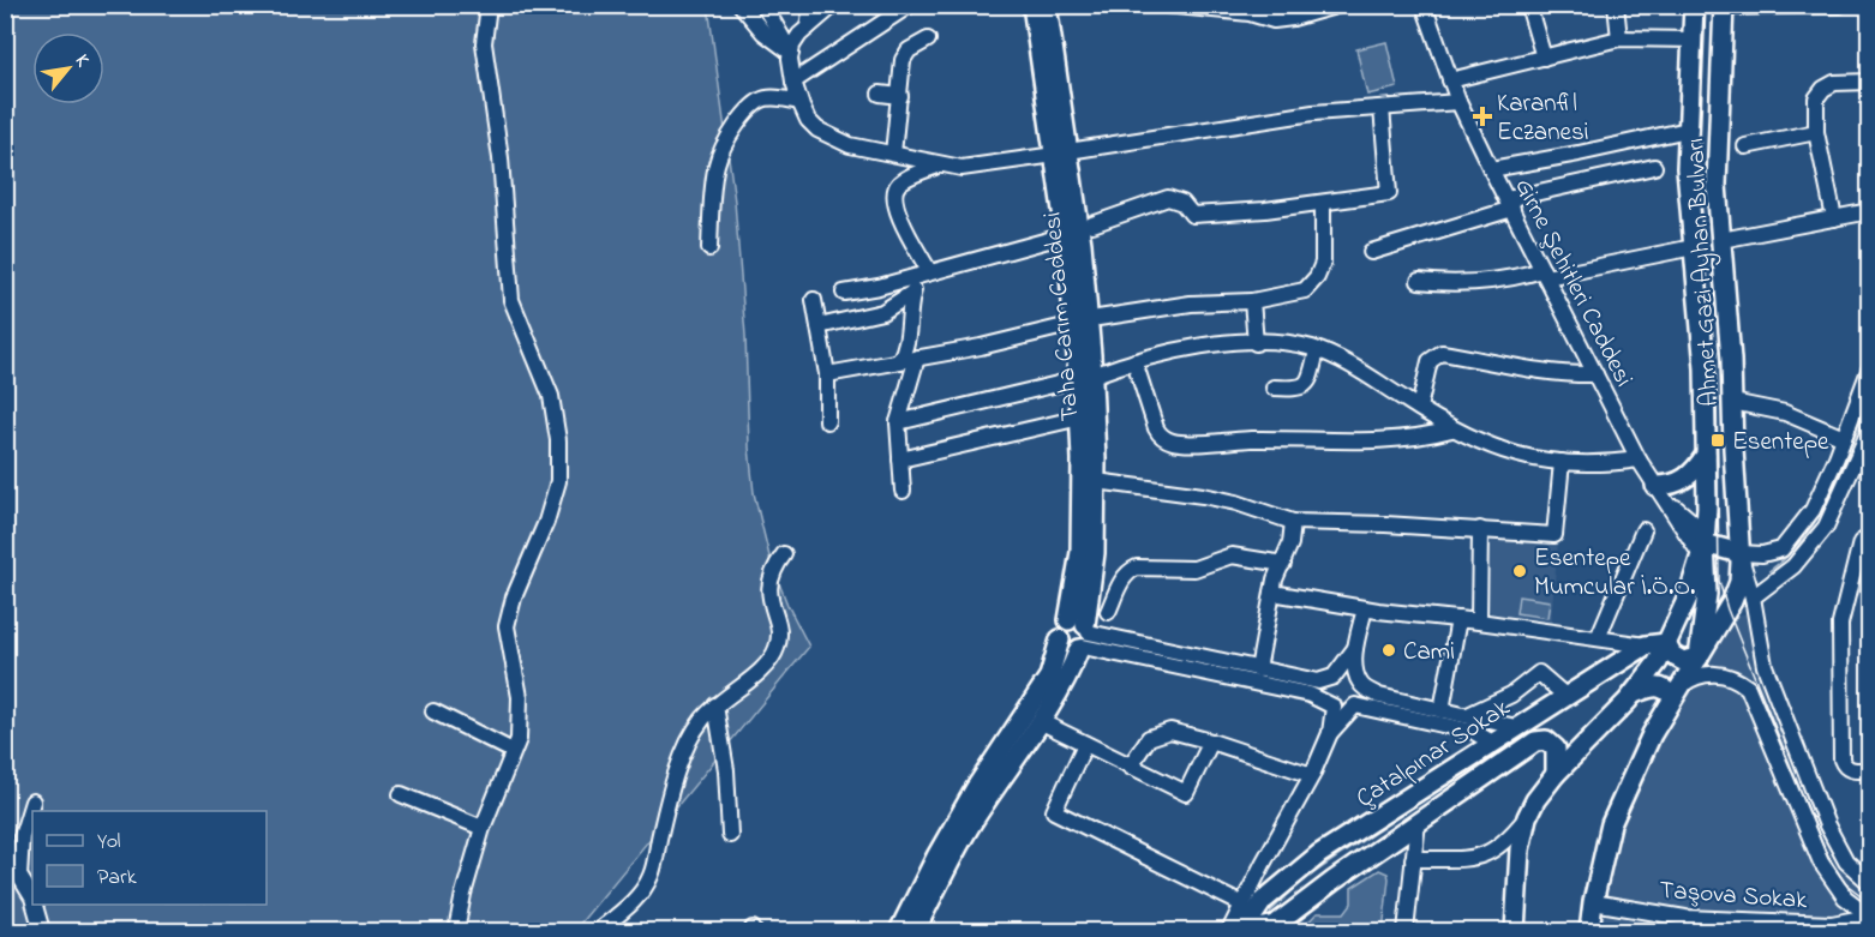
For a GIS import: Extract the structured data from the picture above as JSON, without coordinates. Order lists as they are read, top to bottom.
{
  "streets": {
    "main road": ["Ahmet Gazi Ayhan Bulvarı", "Taha Carım Caddesi", "Çatalpınar Sokak"],
    "street": ["Girne Şehitleri Caddesi", "Taşova Sokak"]
  },
  "crossings": [
    ["Ahmet Gazi Ayhan Bulvarı", "Girne Şehitleri Caddesi"],
    ["Ahmet Gazi Ayhan Bulvarı", "Çatalpınar Sokak"],
    ["Ahmet Gazi Ayhan Bulvarı", "Taşova Sokak"]
  ],
  "places": {
    "health": ["Karanfil Eczanesi"],
    "transit": ["Esentepe"],
    "other": ["Esentepe Mumcular İ.Ö.O.", "Cami"]
  },
  "legend": ["Yol", "Park"],
  "north": "top right"
}
